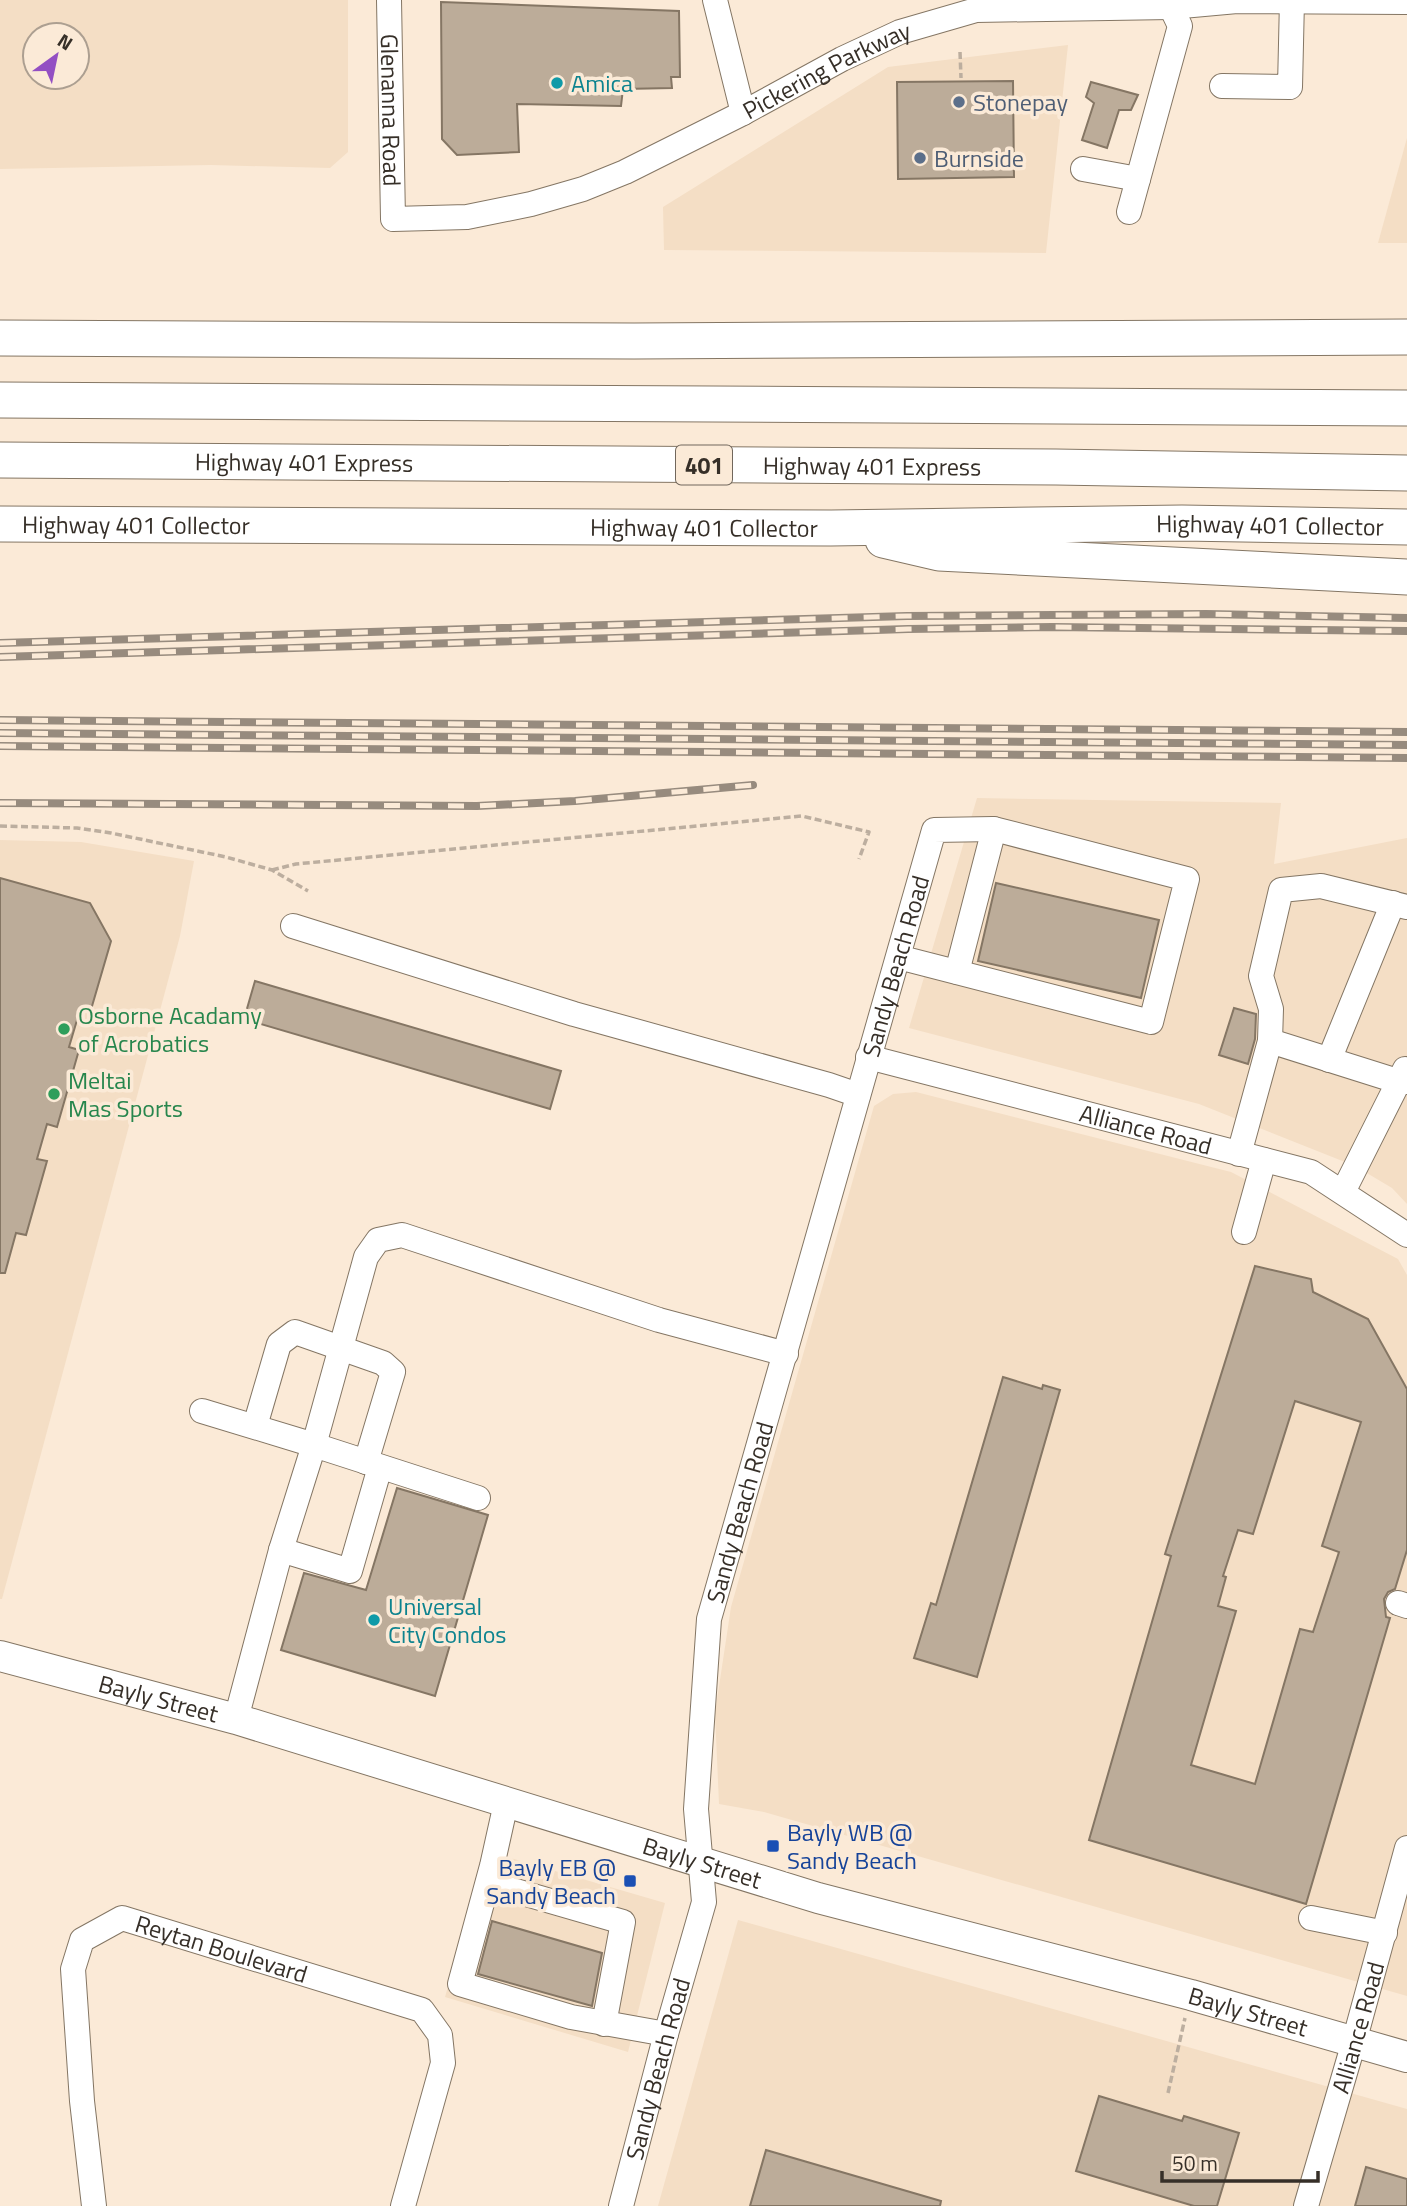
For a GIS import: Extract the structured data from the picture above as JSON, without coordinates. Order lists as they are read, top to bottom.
{
  "streets": {
    "highway": ["Highway 401 Express", "401", "Highway 401 Collector"],
    "main road": ["Bayly Street"],
    "street": [
      "Pickering Parkway",
      "Glenanna Road",
      "Sandy Beach Road",
      "Alliance Road",
      "Reytan Boulevard"
    ]
  },
  "crossings": [
    ["Pickering Parkway", "Glenanna Road"],
    ["Sandy Beach Road", "Alliance Road"],
    ["Sandy Beach Road", "Bayly Street"],
    ["Alliance Road", "Bayly Street"]
  ],
  "places": {
    "other": [
      "Amica",
      "Stonepay",
      "Burnside",
      "Osborne Acadamy of Acrobatics",
      "Meltai Mas Sports",
      "Universal City Condos"
    ],
    "transit": ["Bayly WB @ Sandy Beach", "Bayly EB @ Sandy Beach"]
  },
  "scale_bar": "50 m",
  "north": "top right"
}
